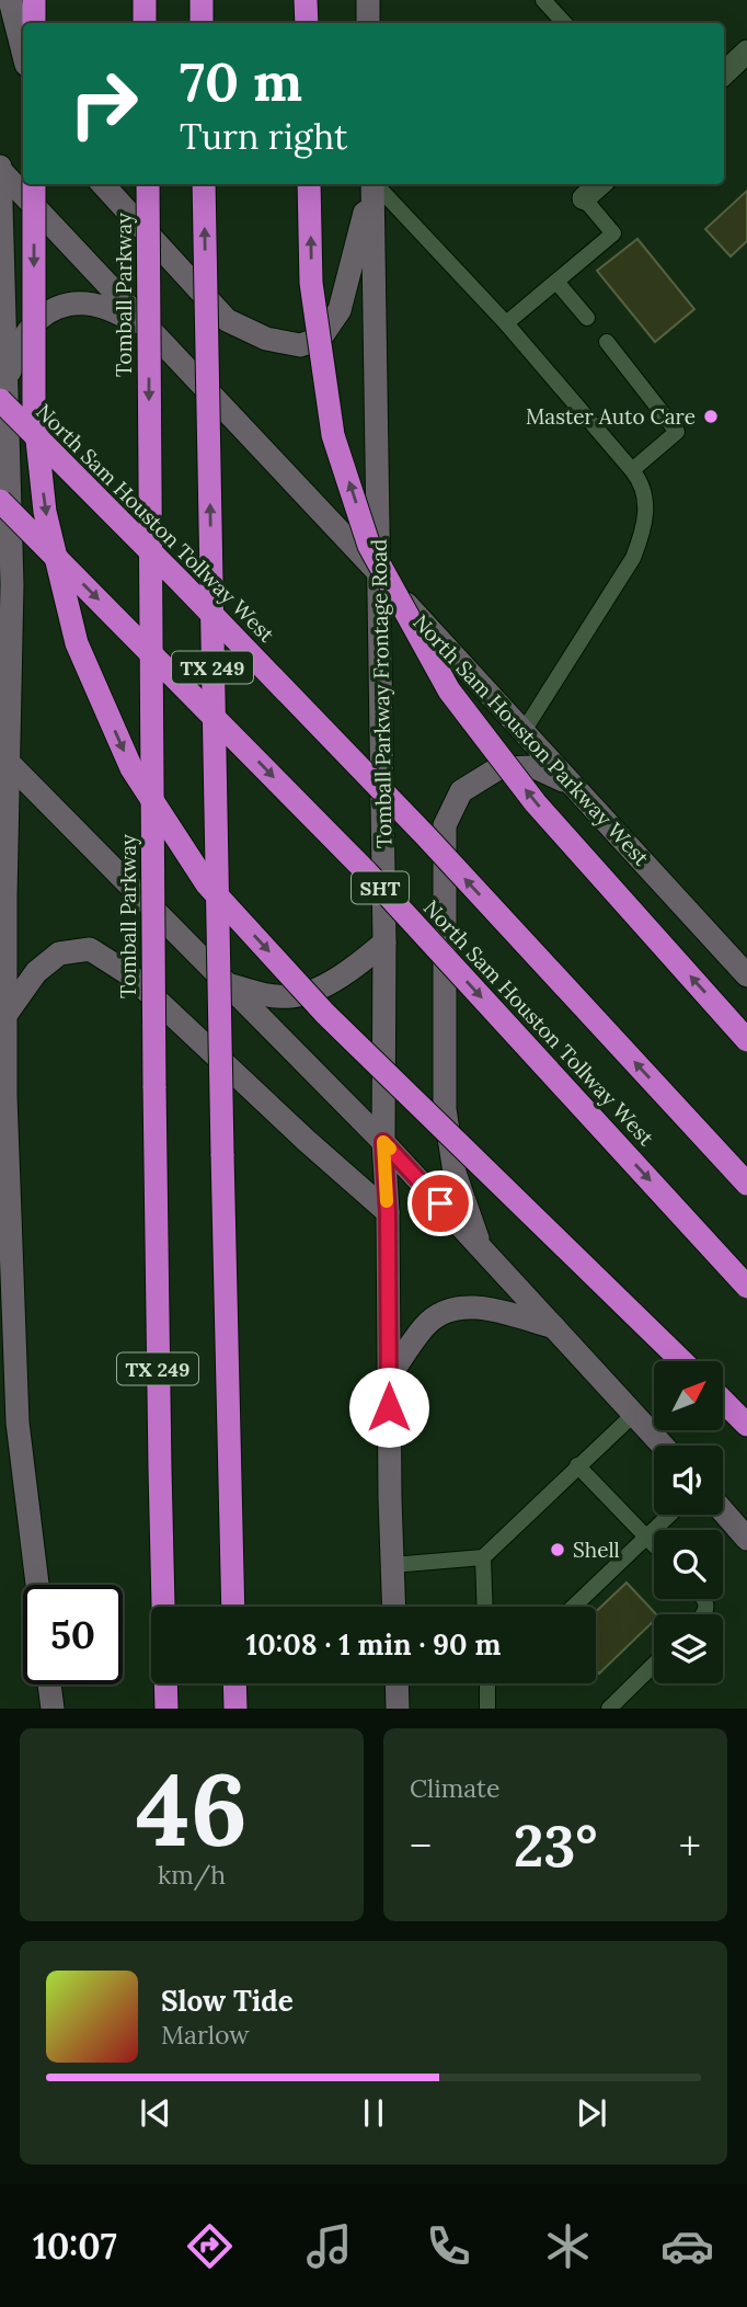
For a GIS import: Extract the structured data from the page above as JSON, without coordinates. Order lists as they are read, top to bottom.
{
  "streets": {
    "highway": [
      "Tomball Parkway",
      "North Sam Houston Tollway West",
      "TX 249",
      "SHT"
    ],
    "main road": ["Tomball Parkway Frontage Road", "North Sam Houston Parkway West"]
  },
  "crossings": [
    ["Tomball Parkway Frontage Road", "North Sam Houston Parkway West"]
  ],
  "places": ["Master Auto Care", "Shell"],
  "north": "top right",
  "page": {
    "turn": ["70 m", "Turn right"],
    "limit": "50",
    "trip": "10:08 · 1 min · 90 m",
    "tile": [
      ["46", "km/h"],
      "Climate"
    ],
    "heat": ["−", "23°", "+"],
    "song": ["Slow Tide", "Marlow"],
    "tabs": "10:07"
  }
}
